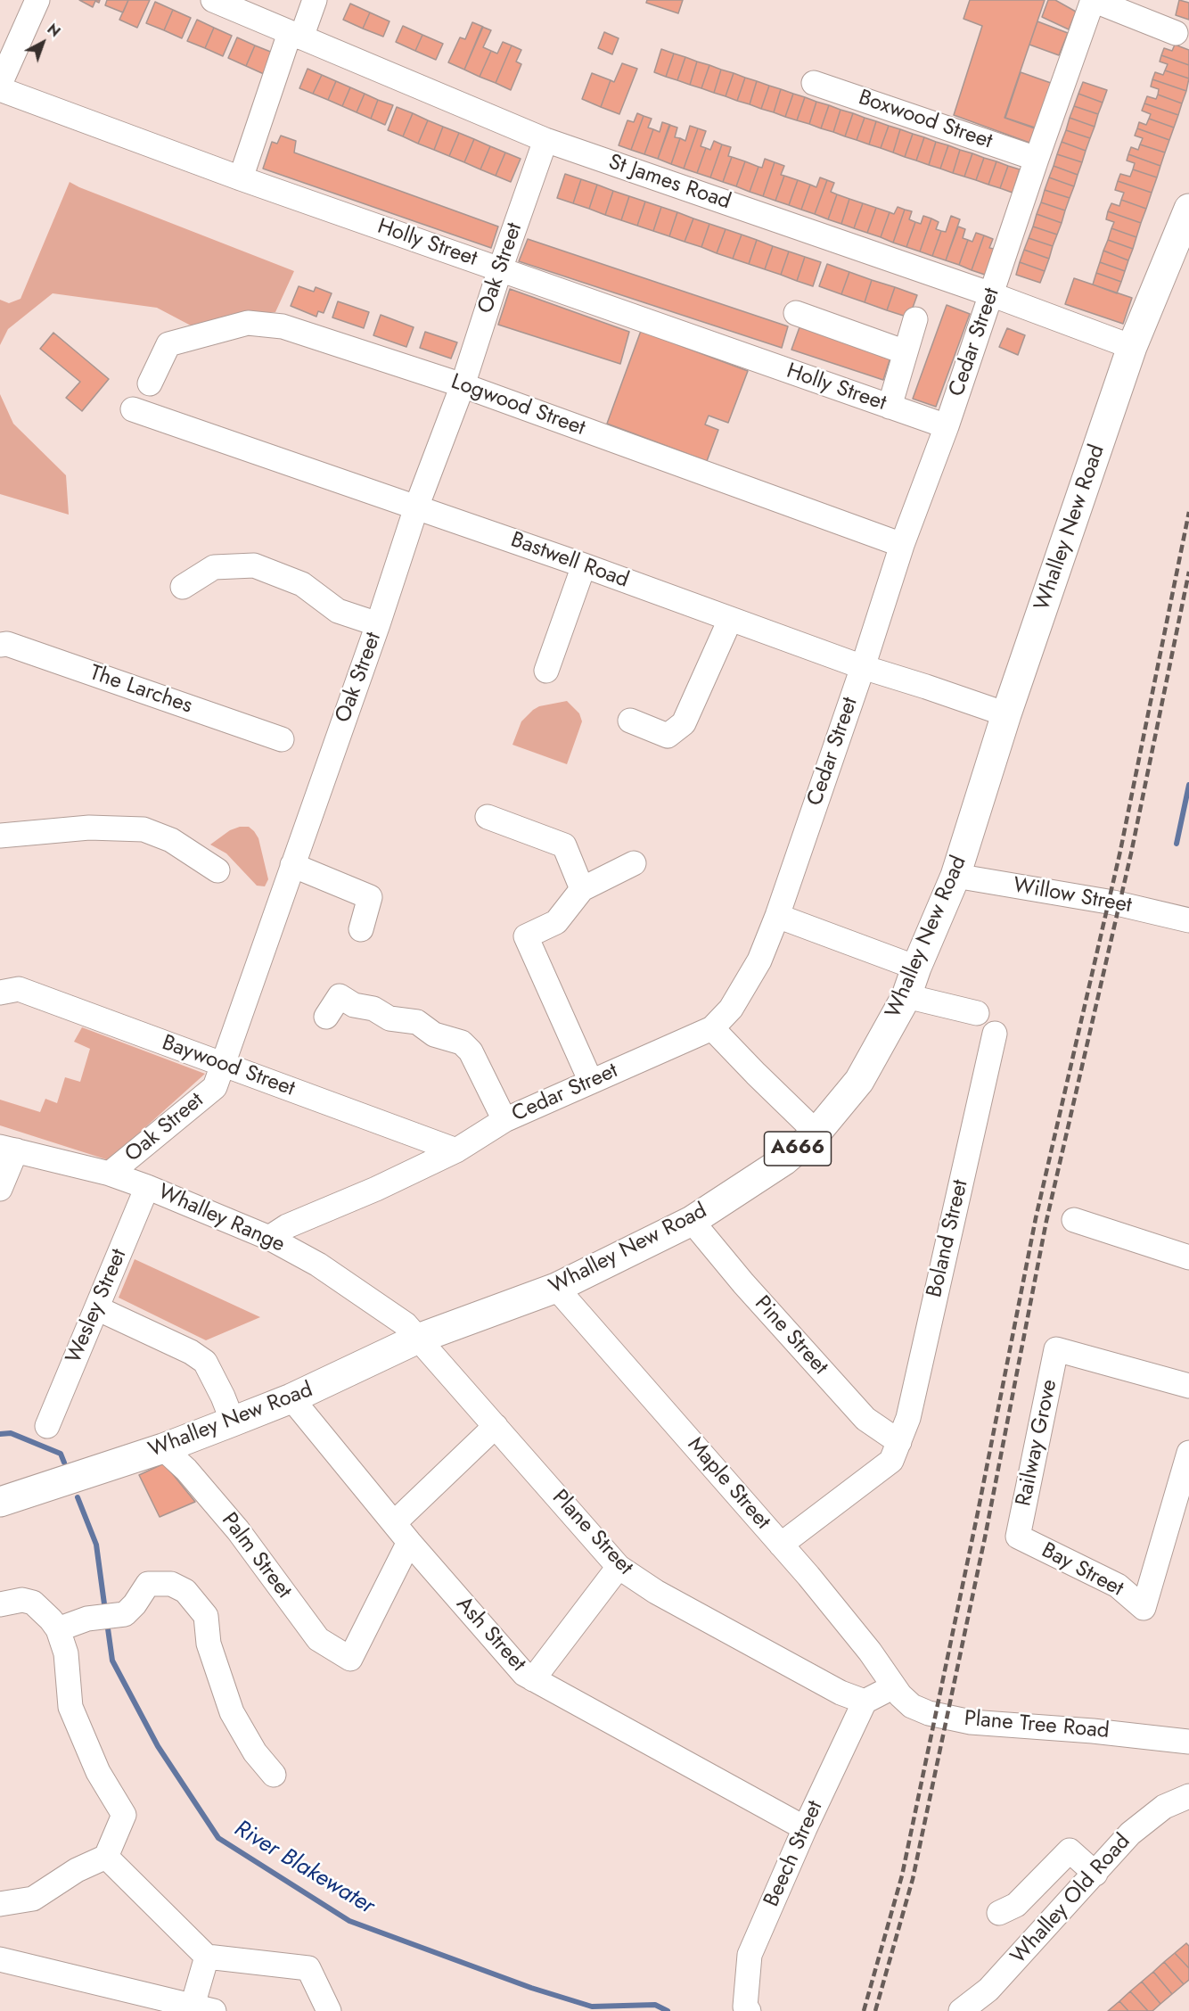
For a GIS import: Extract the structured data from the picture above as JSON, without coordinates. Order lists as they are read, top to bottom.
{
  "streets": {
    "highway": ["Whalley New Road", "A666"],
    "street": [
      "Boxwood Street",
      "St James Road",
      "Holly Street",
      "Oak Street",
      "Cedar Street",
      "Logwood Street",
      "Bastwell Road",
      "The Larches",
      "Willow Street",
      "Baywood Street",
      "Whalley Range",
      "Boland Street",
      "Wesley Street",
      "Pine Street",
      "Railway Grove",
      "Maple Street",
      "Plane Street",
      "Palm Street",
      "Bay Street",
      "Ash Street",
      "Plane Tree Road",
      "Beech Street",
      "Whalley Old Road"
    ]
  },
  "crossings": [
    ["Boxwood Street", "Cedar Street"],
    ["St James Road", "Oak Street"],
    ["St James Road", "Cedar Street"],
    ["St James Road", "Whalley New Road"],
    ["Holly Street", "Oak Street"],
    ["Holly Street", "Cedar Street"],
    ["Oak Street", "Logwood Street"],
    ["Oak Street", "Bastwell Road"],
    ["Oak Street", "Baywood Street"],
    ["Oak Street", "Whalley Range"],
    ["Cedar Street", "Logwood Street"],
    ["Cedar Street", "Bastwell Road"],
    ["Cedar Street", "Baywood Street"],
    ["Cedar Street", "Whalley Range"],
    ["Whalley New Road", "Bastwell Road"],
    ["Whalley New Road", "Willow Street"],
    ["Whalley New Road", "Whalley Range"],
    ["Whalley New Road", "Pine Street"],
    ["Whalley New Road", "Maple Street"],
    ["Whalley New Road", "Plane Street"],
    ["Whalley New Road", "Palm Street"],
    ["Whalley New Road", "Ash Street"],
    ["Whalley Range", "Wesley Street"],
    ["Whalley Range", "Plane Street"],
    ["Boland Street", "Pine Street"],
    ["Boland Street", "Maple Street"],
    ["Railway Grove", "Bay Street"],
    ["Maple Street", "Plane Tree Road"],
    ["Plane Street", "Beech Street"],
    ["Palm Street", "Ash Street"],
    ["Ash Street", "Beech Street"]
  ],
  "water": ["River Blakewater"],
  "north": "top right"
}
